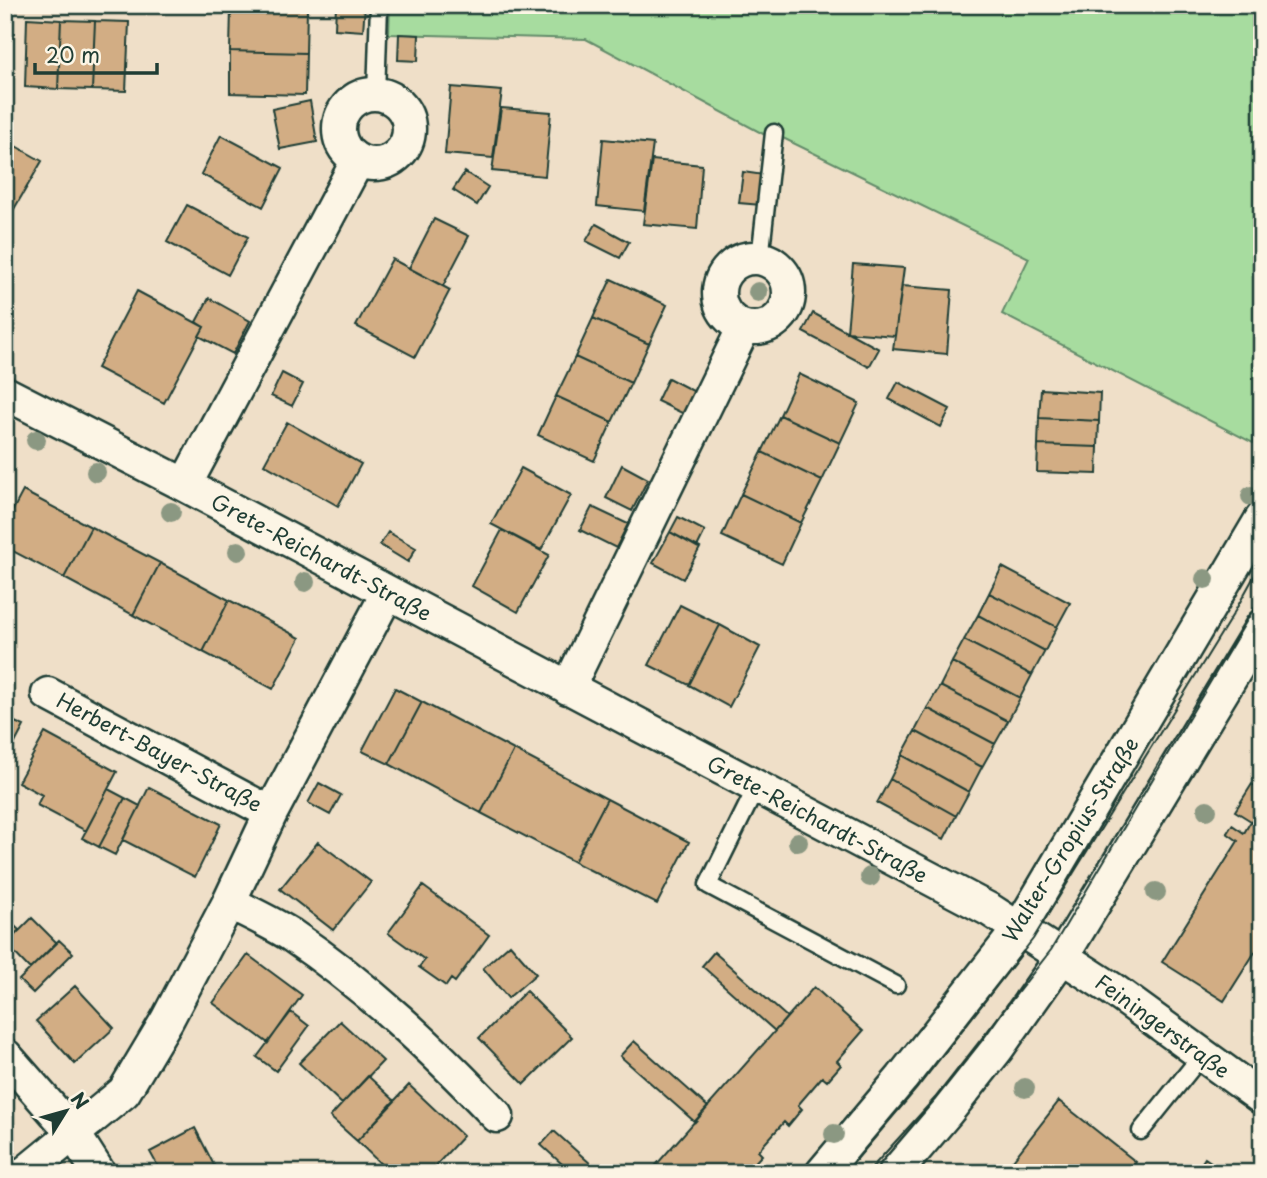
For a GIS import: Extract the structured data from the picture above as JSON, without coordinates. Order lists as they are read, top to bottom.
{
  "streets": {
    "street": [
      "Grete-Reichardt-Straße",
      "Herbert-Bayer-Straße",
      "Walter-Gropius-Straße",
      "Feiningerstraße"
    ]
  },
  "crossings": [
    ["Grete-Reichardt-Straße", "Herbert-Bayer-Straße"],
    ["Grete-Reichardt-Straße", "Walter-Gropius-Straße"],
    ["Grete-Reichardt-Straße", "Feiningerstraße"]
  ],
  "scale_bar": "20 m",
  "north": "top right"
}
